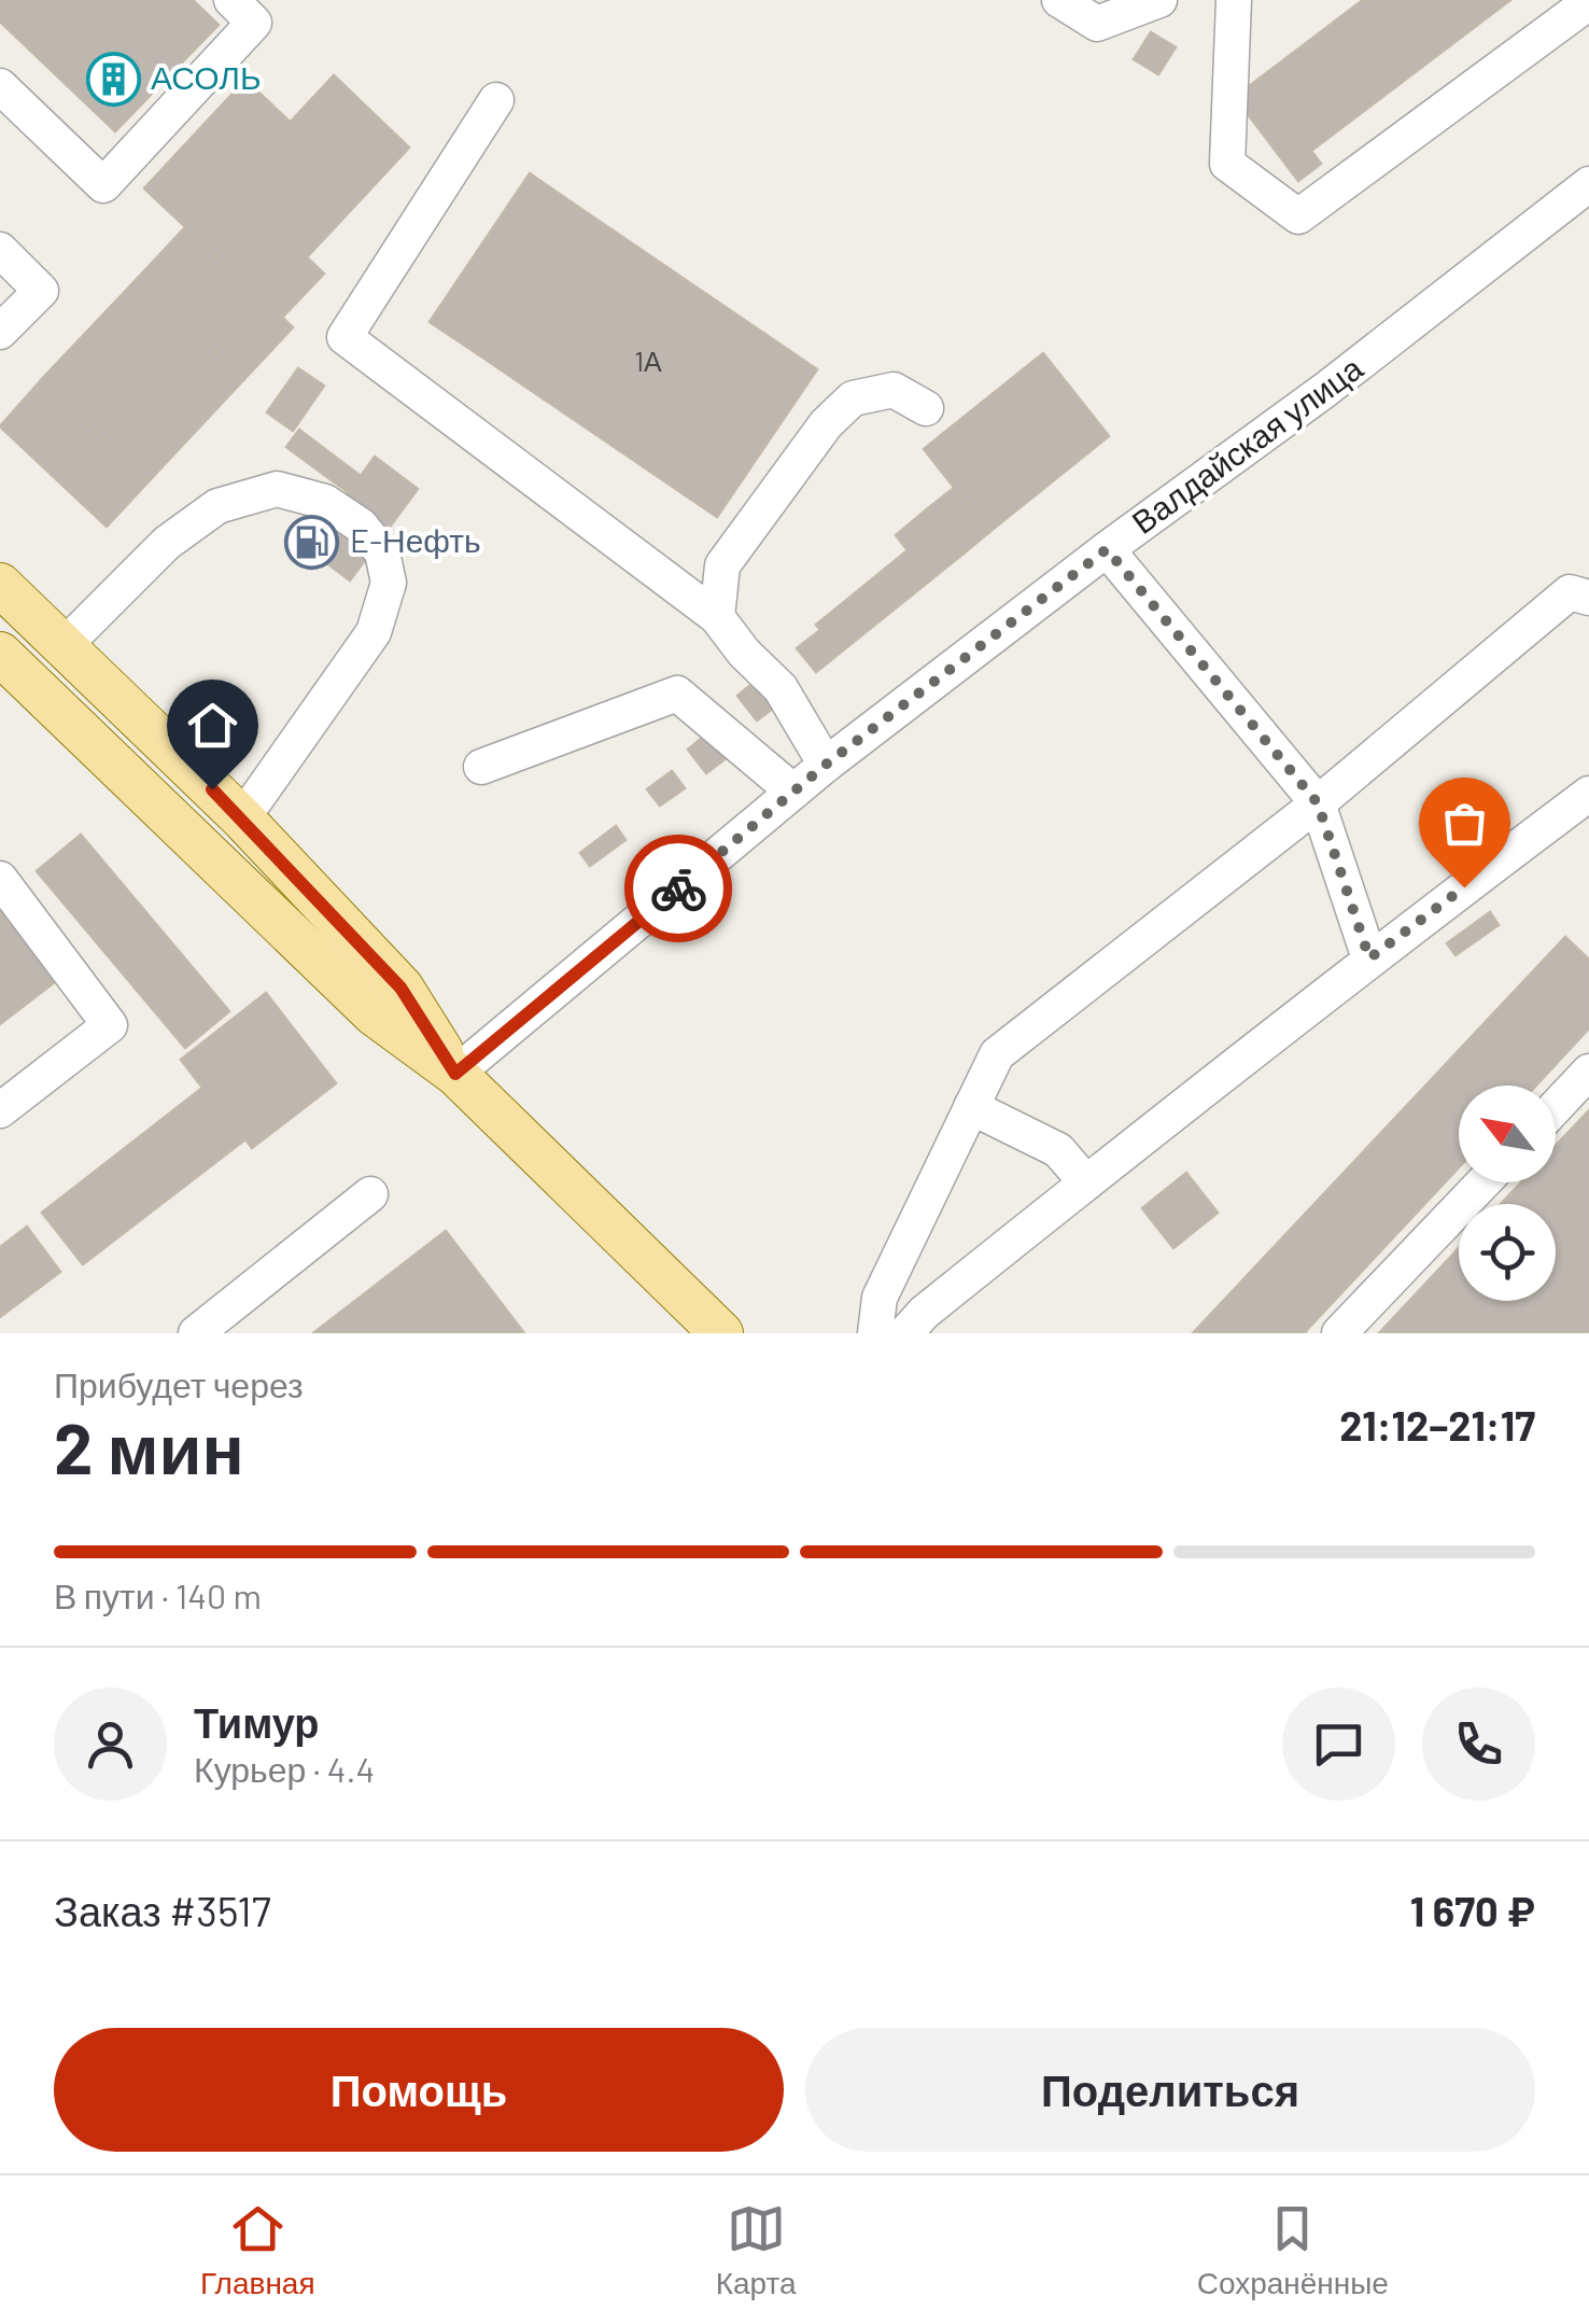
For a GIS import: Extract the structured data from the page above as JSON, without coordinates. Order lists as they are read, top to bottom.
{
  "streets": {
    "street": ["Валдайская улица"]
  },
  "places": {
    "building": ["АСОЛЬ"],
    "fuel station": ["E-Нефть"]
  },
  "house_numbers": ["1А"],
  "north": "top left",
  "page": {
    "heading": ["2 мин", "Прибудет через", "21:12–21:17"],
    "panel": [
      "Тимур",
      "Курьер · 4.4",
      "Заказ #3517",
      "1 670 ₽"
    ],
    "bar": "В пути · 140 m",
    "buttons": ["Помощь", "Поделиться"],
    "tabs": ["Главная", "Карта", "Сохранённые"]
  }
}
